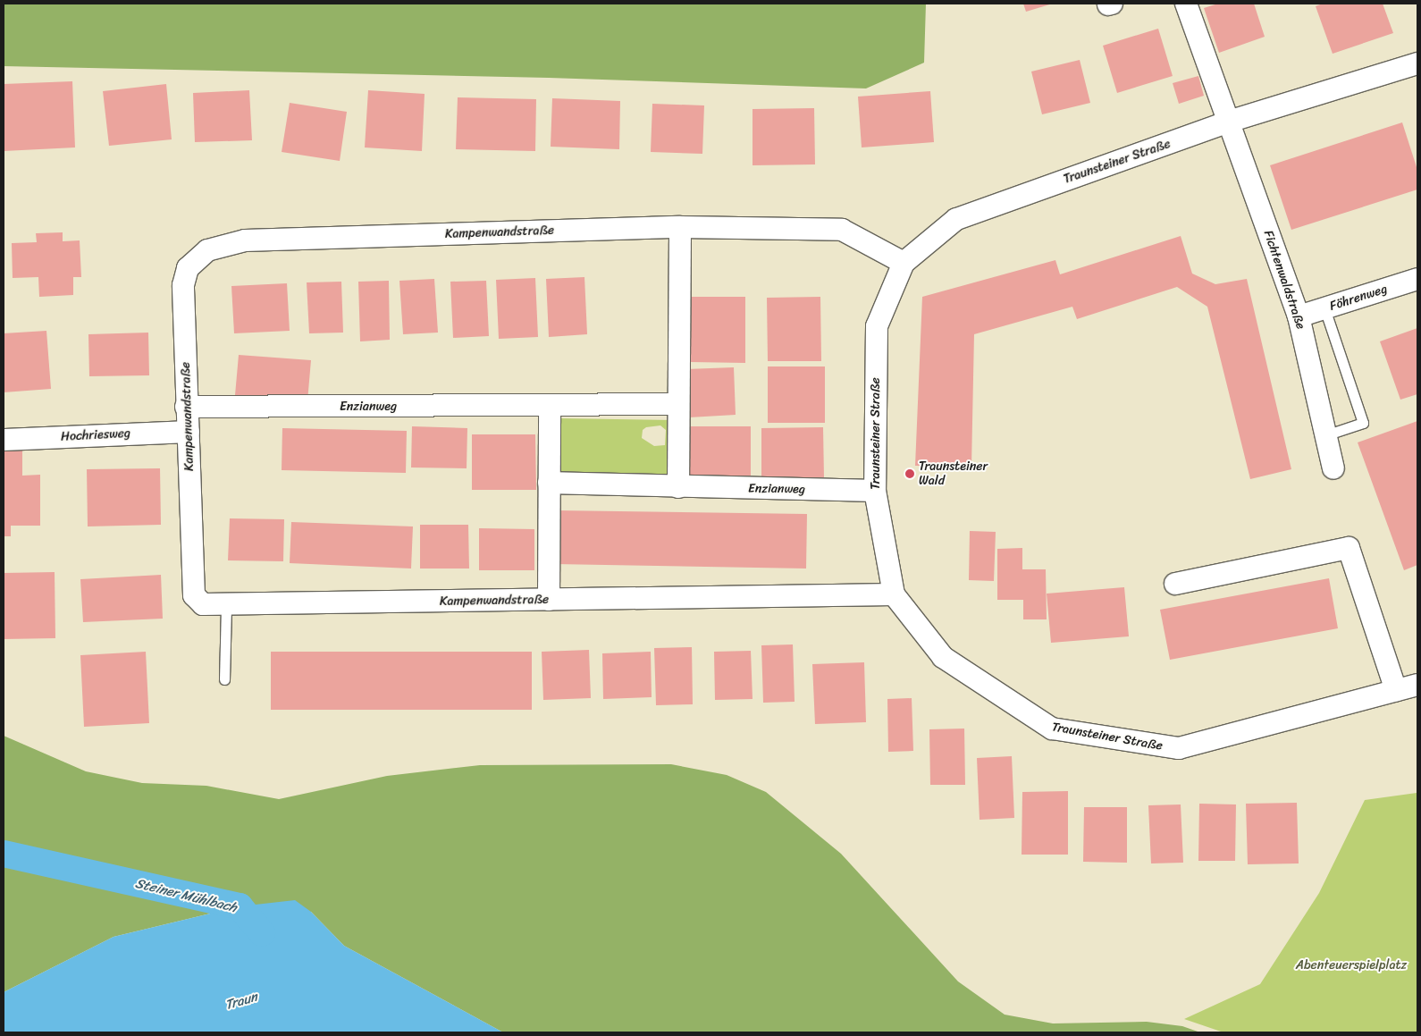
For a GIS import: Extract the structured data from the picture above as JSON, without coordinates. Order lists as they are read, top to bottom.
{
  "streets": {
    "street": [
      "Traunsteiner Straße",
      "Kampenwandstraße",
      "Fichtenwaldstraße",
      "Föhrenweg",
      "Enzianweg",
      "Hochriesweg"
    ]
  },
  "crossings": [
    ["Traunsteiner Straße", "Kampenwandstraße"],
    ["Traunsteiner Straße", "Fichtenwaldstraße"],
    ["Traunsteiner Straße", "Enzianweg"],
    ["Kampenwandstraße", "Enzianweg"],
    ["Kampenwandstraße", "Hochriesweg"],
    ["Fichtenwaldstraße", "Föhrenweg"]
  ],
  "water": ["Steiner Mühlbach", "Traun"],
  "parks": ["Abenteuerspielplatz"],
  "places": ["Traunsteiner Wald"]
}
